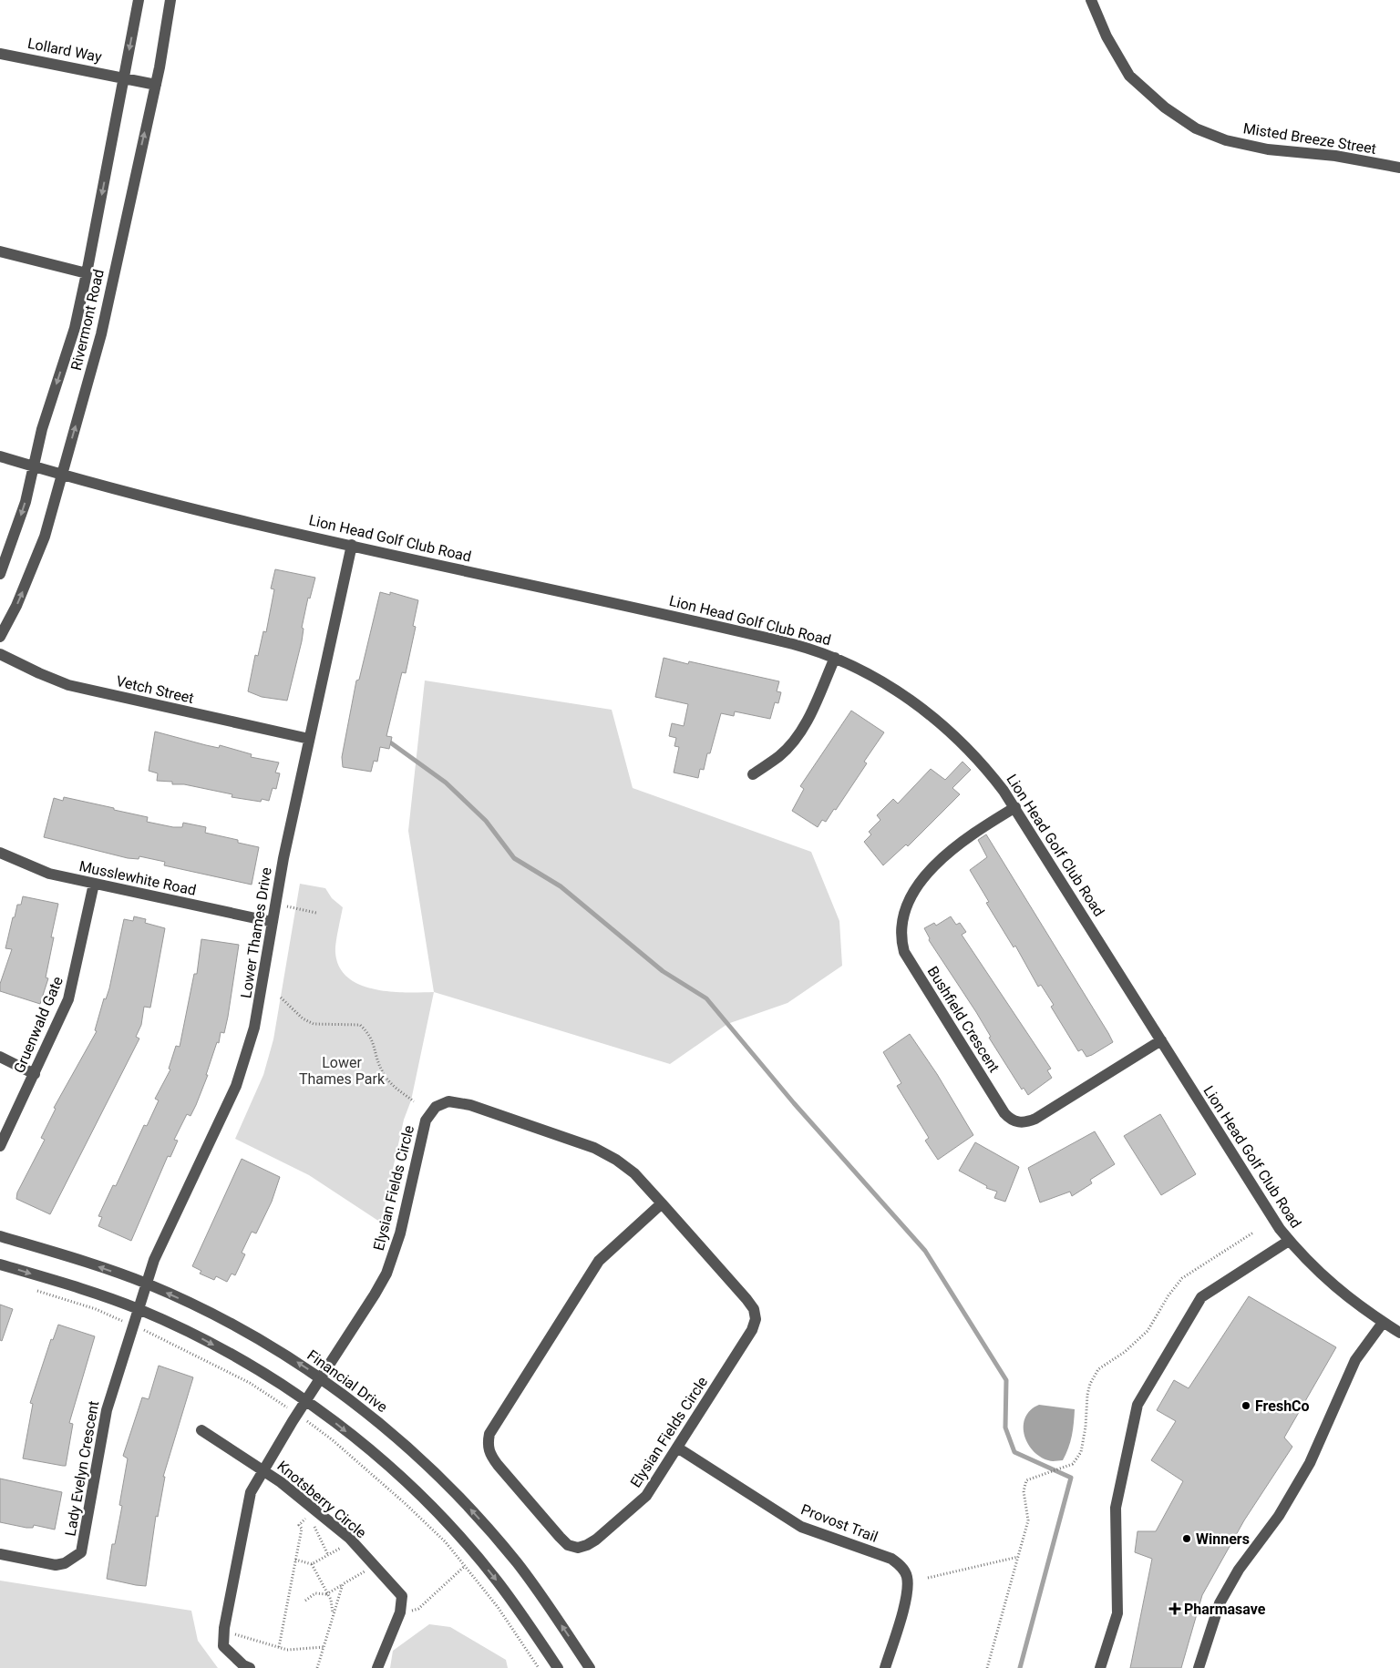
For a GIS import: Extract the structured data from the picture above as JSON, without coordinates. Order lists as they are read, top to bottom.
{
  "streets": {
    "street": [
      "Lollard Way",
      "Misted Breeze Street",
      "Rivermont Road",
      "Lion Head Golf Club Road",
      "Vetch Street",
      "Musslewhite Road",
      "Lower Thames Drive",
      "Bushfield Crescent",
      "Gruenwald Gate",
      "Elysian Fields Circle",
      "Financial Drive",
      "Lady Evelyn Crescent",
      "Knotsberry Circle",
      "Provost Trail"
    ]
  },
  "crossings": [
    ["Lollard Way", "Rivermont Road"],
    ["Rivermont Road", "Lion Head Golf Club Road"],
    ["Lion Head Golf Club Road", "Lower Thames Drive"],
    ["Lion Head Golf Club Road", "Bushfield Crescent"],
    ["Vetch Street", "Lower Thames Drive"],
    ["Musslewhite Road", "Lower Thames Drive"],
    ["Musslewhite Road", "Gruenwald Gate"],
    ["Lower Thames Drive", "Financial Drive"],
    ["Lower Thames Drive", "Lady Evelyn Crescent"],
    ["Elysian Fields Circle", "Financial Drive"],
    ["Elysian Fields Circle", "Knotsberry Circle"],
    ["Elysian Fields Circle", "Provost Trail"]
  ],
  "parks": ["Lower Thames Park"],
  "places": {
    "other": ["FreshCo", "Winners"],
    "health": ["Pharmasave"]
  }
}
